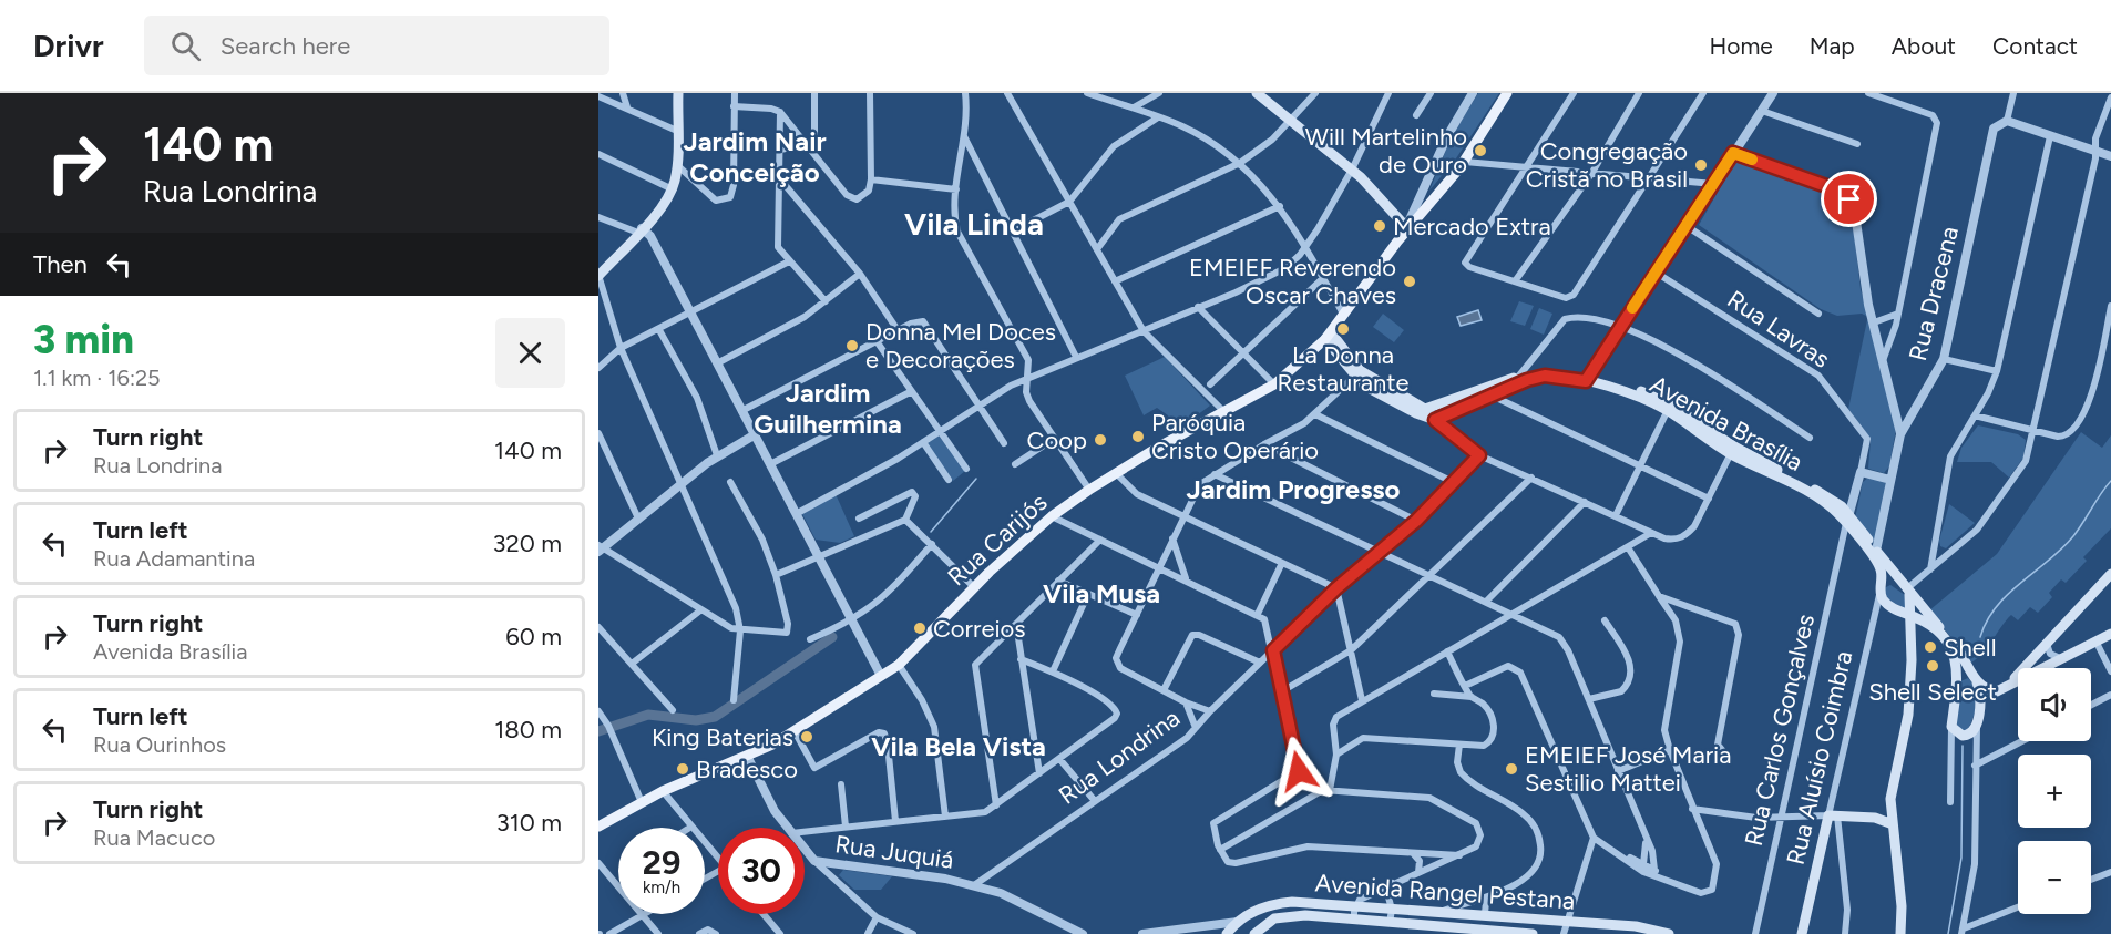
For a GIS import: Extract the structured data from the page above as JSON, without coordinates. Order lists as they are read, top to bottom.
{
  "streets": {
    "main road": [
      "Avenida Brasília",
      "Rua Carijós",
      "Rua Aluísio Coimbra",
      "Avenida Rangel Pestana"
    ],
    "street": [
      "Rua Dracena",
      "Rua Lavras",
      "Rua Carlos Gonçalves",
      "Rua Londrina",
      "Rua Juquiá"
    ]
  },
  "crossings": [
    ["Rua Dracena", "Avenida Brasília"],
    ["Rua Lavras", "Avenida Brasília"],
    ["Rua Lavras", "Rua Carlos Gonçalves"],
    ["Avenida Brasília", "Rua Carlos Gonçalves"],
    ["Avenida Brasília", "Rua Aluísio Coimbra"],
    ["Rua Carijós", "Rua Juquiá"],
    ["Rua Londrina", "Rua Juquiá"]
  ],
  "districts": [
    "Jardim Nair Conceição",
    "Vila Linda",
    "Jardim Guilhermina",
    "Jardim Progresso",
    "Vila Musa",
    "Vila Bela Vista"
  ],
  "places": [
    "Will Martelinho de Ouro",
    "Congregação Cristã no Brasil",
    "Mercado Extra",
    "EMEIEF Reverendo Oscar Chaves",
    "La Donna Restaurante",
    "Donna Mel Doces e Decorações",
    "Paróquia Cristo Operário",
    "Coop",
    "Correios",
    "Shell",
    "Shell Select",
    "King Baterias",
    "Bradesco",
    "EMEIEF José Maria Sestilio Mattei"
  ],
  "page": {
    "header": "Drivr",
    "search": "Search here",
    "nav": [
      "Home",
      "Map",
      "About",
      "Contact"
    ],
    "turn": ["140 m", "Rua Londrina"],
    "then": "Then",
    "heading": ["3 min", "1.1 km · 16:25"],
    "list": [
      {
        "name": "Turn right",
        "note": "Rua Londrina",
        "value": "140 m"
      },
      {
        "name": "Turn left",
        "note": "Rua Adamantina",
        "value": "320 m"
      },
      {
        "name": "Turn right",
        "note": "Avenida Brasília",
        "value": "60 m"
      },
      {
        "name": "Turn left",
        "note": "Rua Ourinhos",
        "value": "180 m"
      },
      {
        "name": "Turn right",
        "note": "Rua Macuco",
        "value": "310 m"
      }
    ],
    "map_buttons": ["+", "−"],
    "speed": "29 km/h",
    "limit": "30"
  }
}
